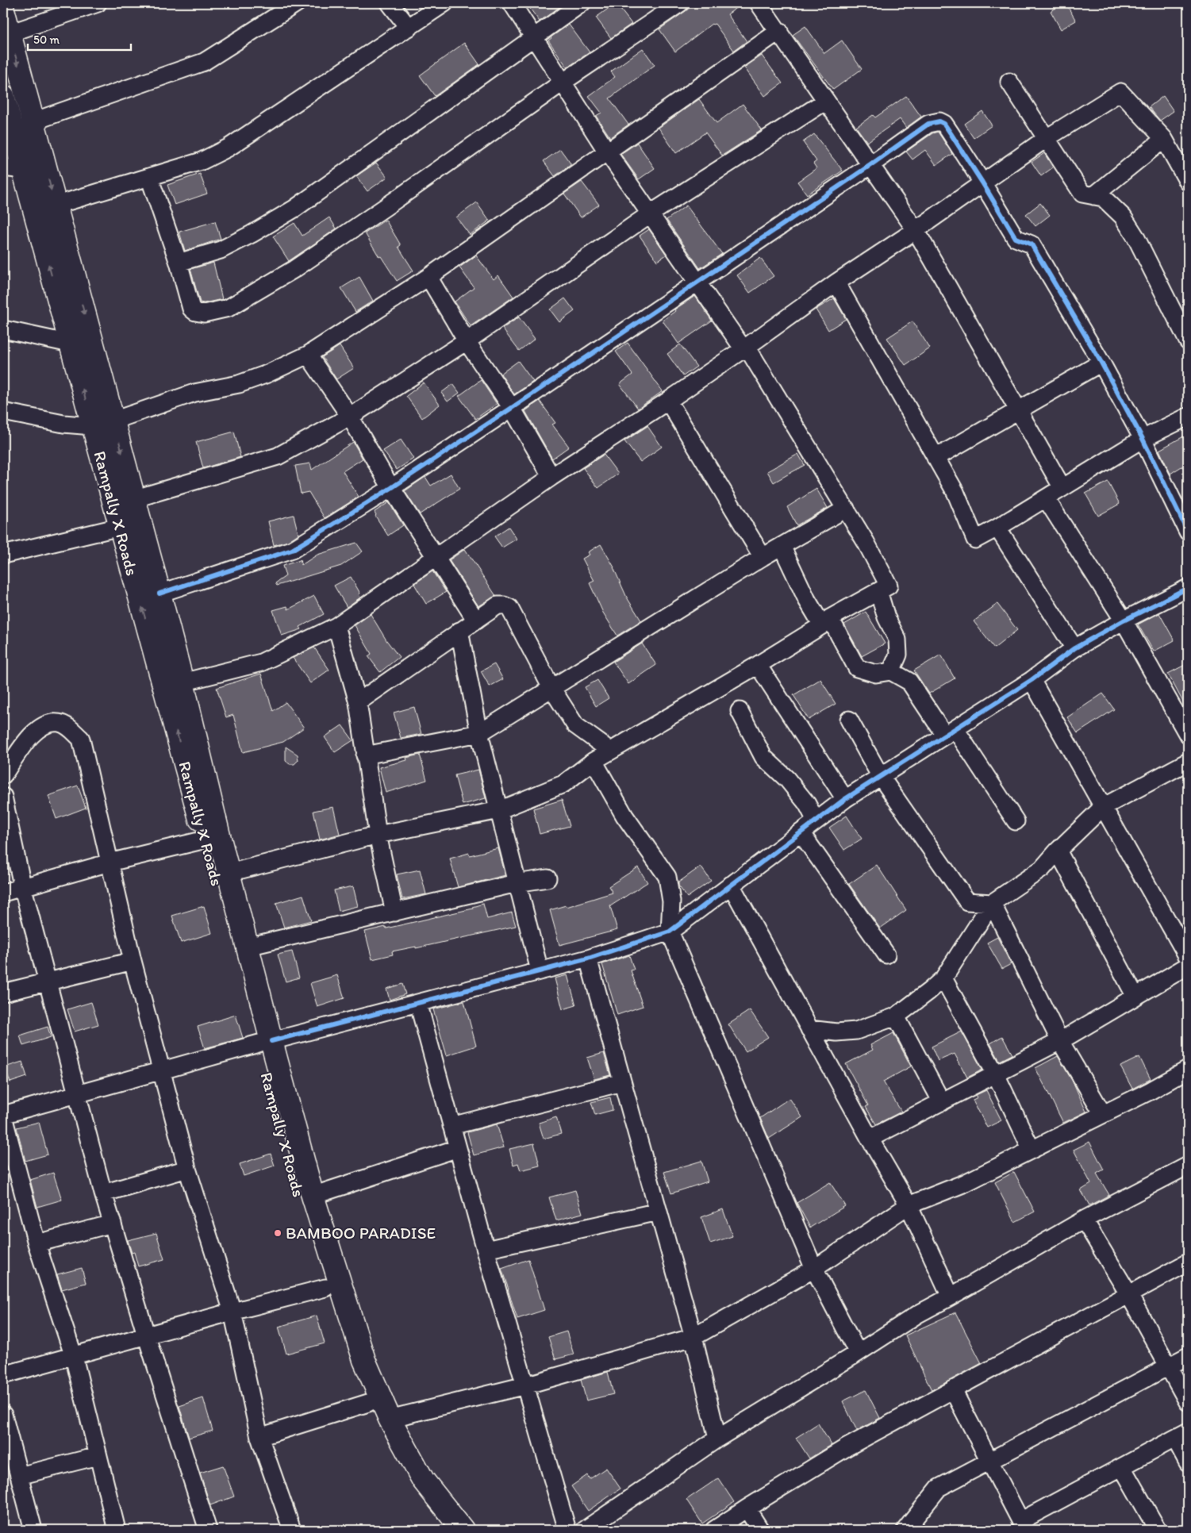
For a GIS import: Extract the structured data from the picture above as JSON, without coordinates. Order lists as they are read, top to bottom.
{
  "streets": {
    "main road": ["Rampally X Roads"]
  },
  "places": ["BAMBOO PARADISE"],
  "scale_bar": "50 m"
}
